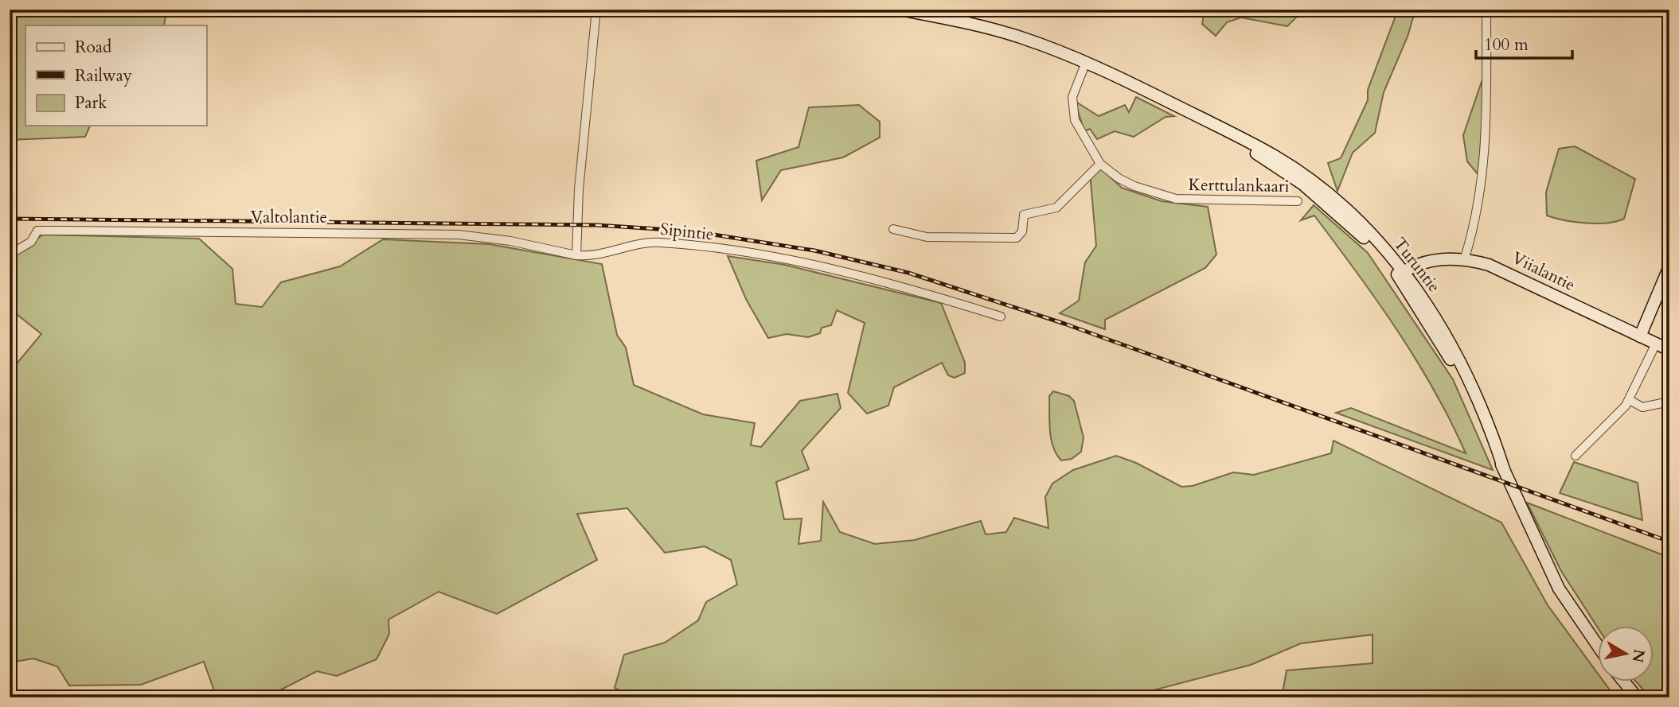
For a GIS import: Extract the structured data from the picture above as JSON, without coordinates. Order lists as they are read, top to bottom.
{
  "streets": {
    "main road": ["Turuntie", "Viialantie"],
    "street": ["Kerttulankaari", "Valtolantie", "Sipintie"]
  },
  "crossings": [
    ["Kerttulankaari", "Turuntie"],
    ["Valtolantie", "Sipintie"],
    ["Turuntie", "Viialantie"]
  ],
  "legend": ["Road", "Railway", "Park"],
  "scale_bar": "100 m",
  "north": "right"
}
